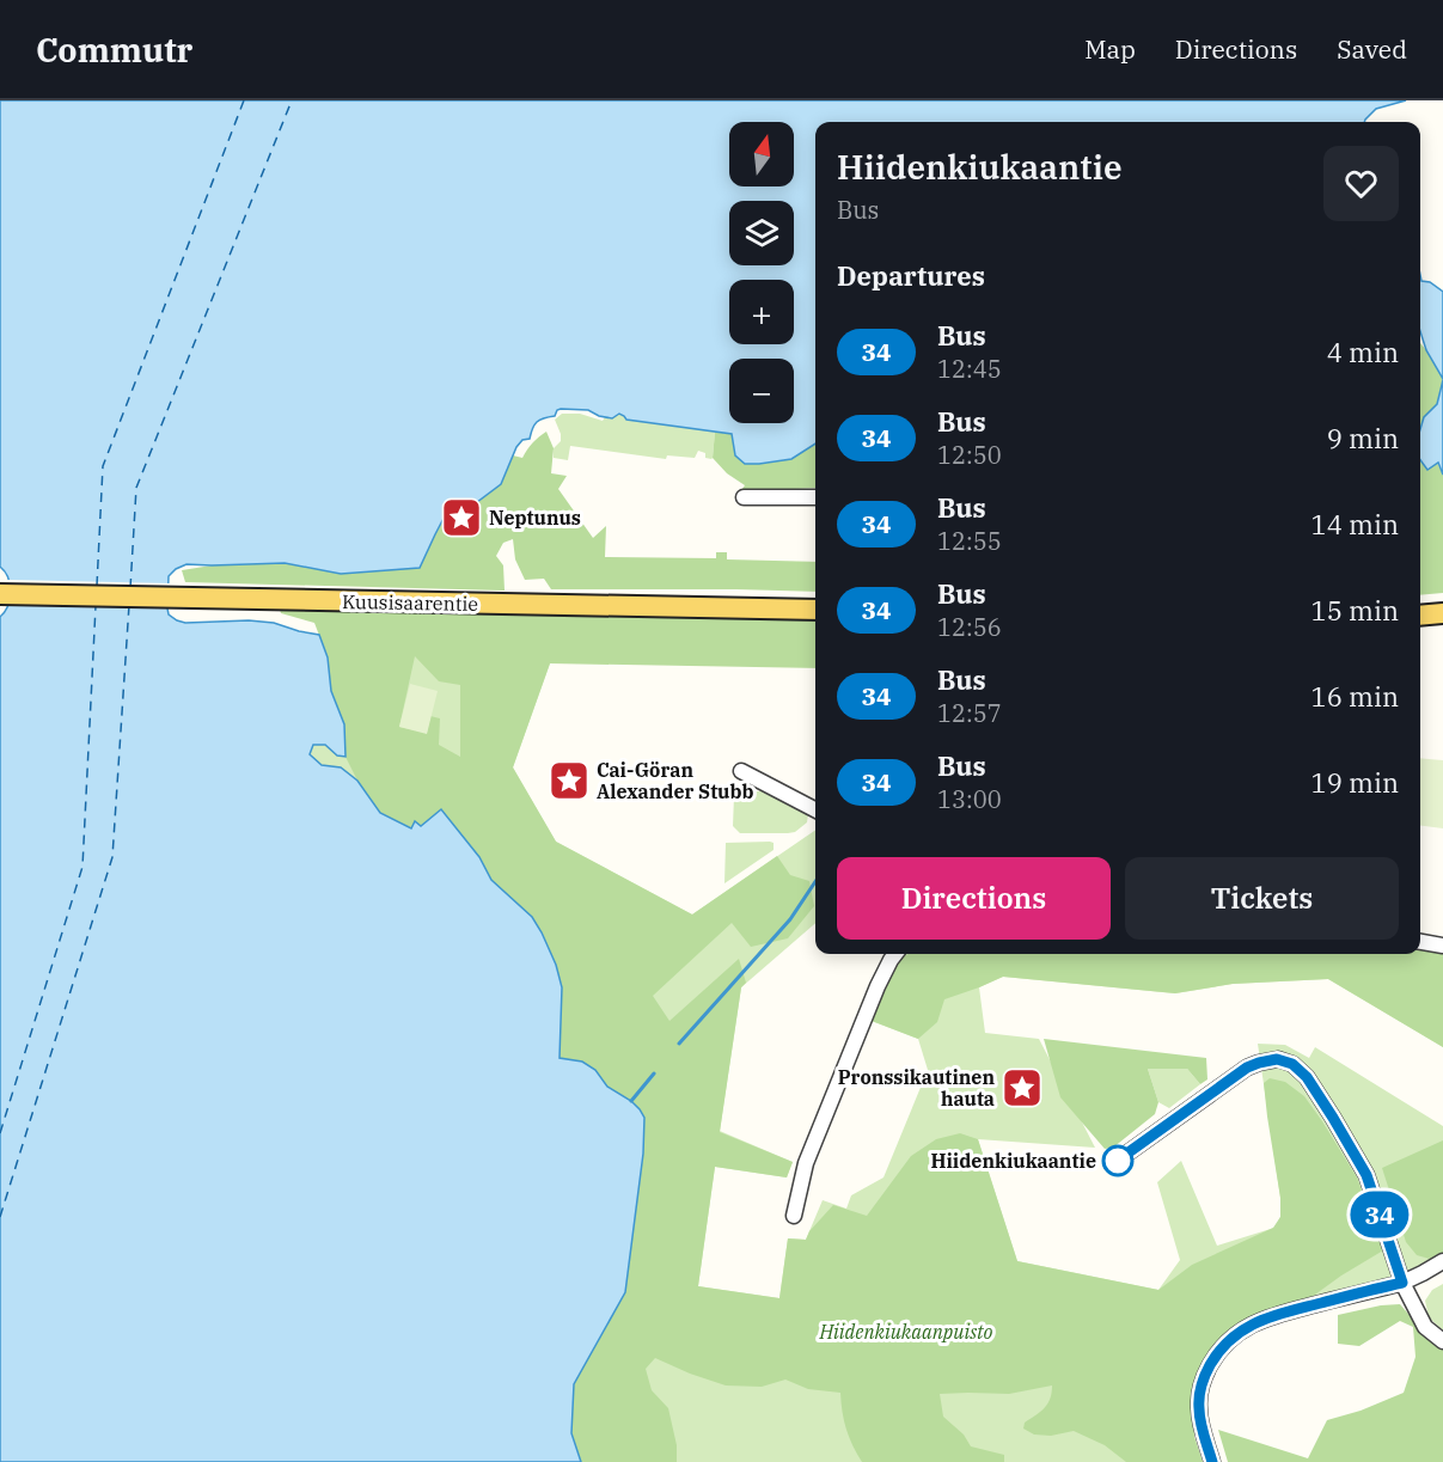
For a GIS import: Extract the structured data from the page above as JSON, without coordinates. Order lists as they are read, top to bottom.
{
  "streets": {
    "main road": ["Kuusisaarentie"]
  },
  "parks": ["Hiidenkiukaanpuisto"],
  "places": {
    "place": ["Neptunus", "Cai-Göran Alexander Stubb", "Pronssikautinen hauta"],
    "other": ["Hiidenkiukaantie"]
  },
  "lines": ["bus line 34"],
  "north": "top",
  "page": {
    "header": "Commutr",
    "nav": ["Map", "Directions", "Saved"],
    "on_map": "34",
    "map_buttons": ["+", "−"],
    "heading": [
      ["Hiidenkiukaantie", "Bus"],
      "Departures"
    ],
    "list": [
      {
        "mark": "34",
        "name": "Bus",
        "note": "12:45",
        "value": "4 min"
      },
      {
        "mark": "34",
        "name": "Bus",
        "note": "12:50",
        "value": "9 min"
      },
      {
        "mark": "34",
        "name": "Bus",
        "note": "12:55",
        "value": "14 min"
      },
      {
        "mark": "34",
        "name": "Bus",
        "note": "12:56",
        "value": "15 min"
      },
      {
        "mark": "34",
        "name": "Bus",
        "note": "12:57",
        "value": "16 min"
      },
      {
        "mark": "34",
        "name": "Bus",
        "note": "13:00",
        "value": "19 min"
      }
    ],
    "buttons": ["Directions", "Tickets"]
  }
}
